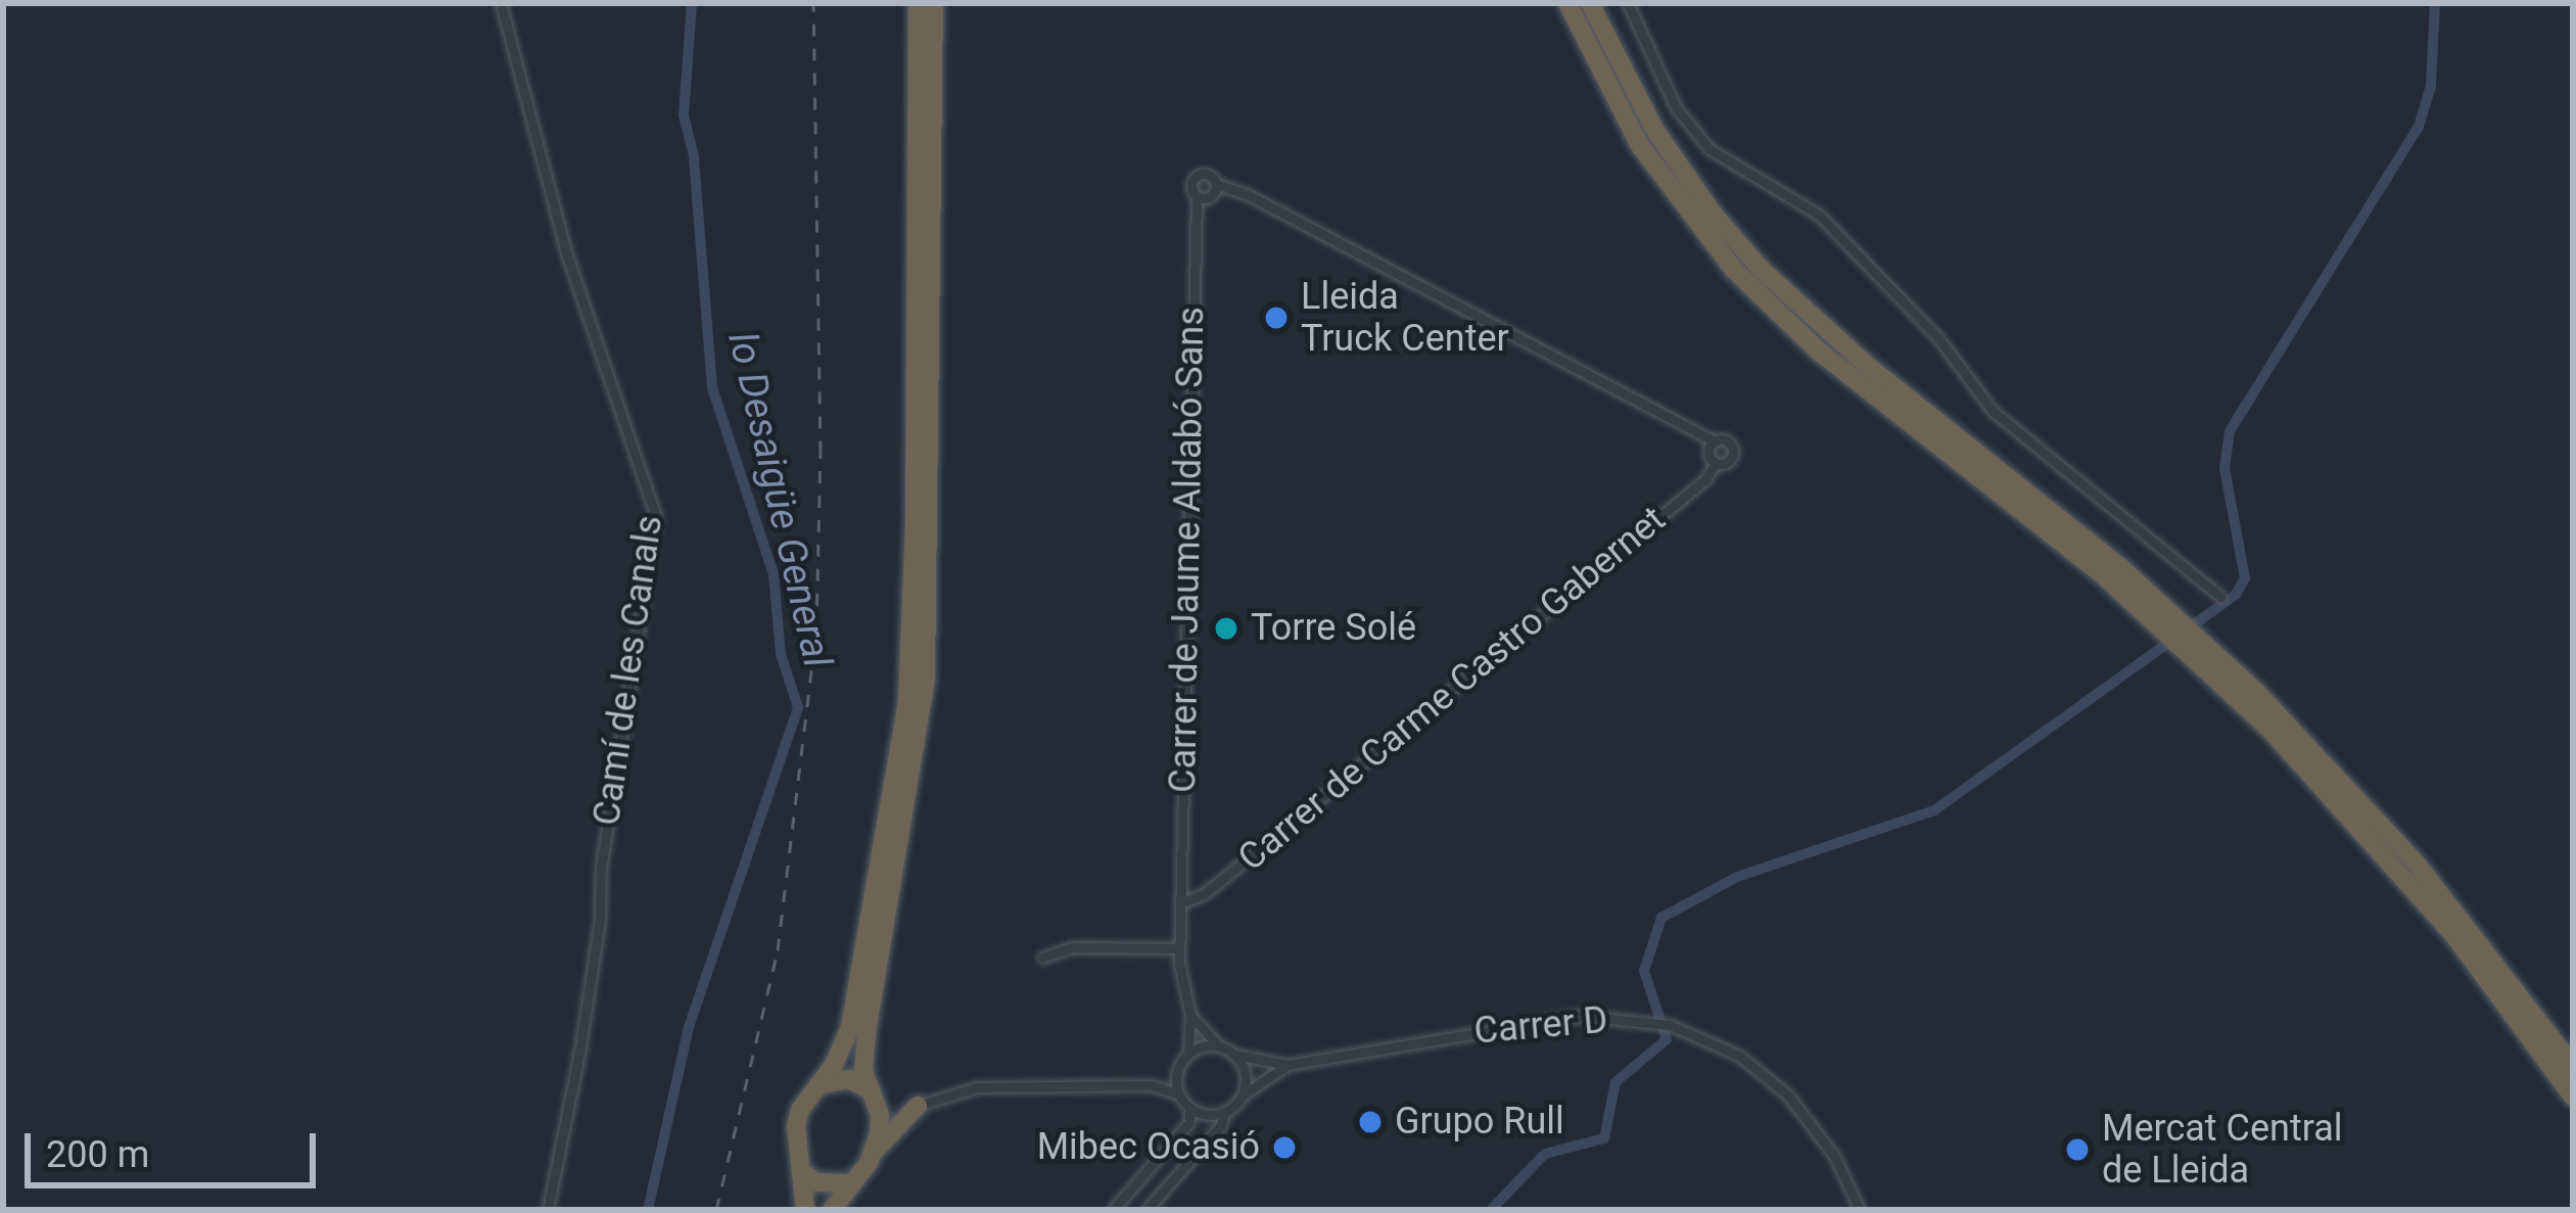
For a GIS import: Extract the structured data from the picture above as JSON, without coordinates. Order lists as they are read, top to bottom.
{
  "streets": {
    "street": [
      "Carrer de Jaume Aldabó Sans",
      "Camí de les Canals",
      "Carrer de Carme Castro Gabernet",
      "Carrer D"
    ]
  },
  "crossings": [
    ["Carrer de Jaume Aldabó Sans", "Carrer de Carme Castro Gabernet"],
    ["Carrer de Jaume Aldabó Sans", "Carrer D"]
  ],
  "water": ["lo Desaigüe General"],
  "places": [
    "Lleida Truck Center",
    "Torre Solé",
    "Grupo Rull",
    "Mibec Ocasió",
    "Mercat Central de Lleida"
  ],
  "scale_bar": "200 m"
}
